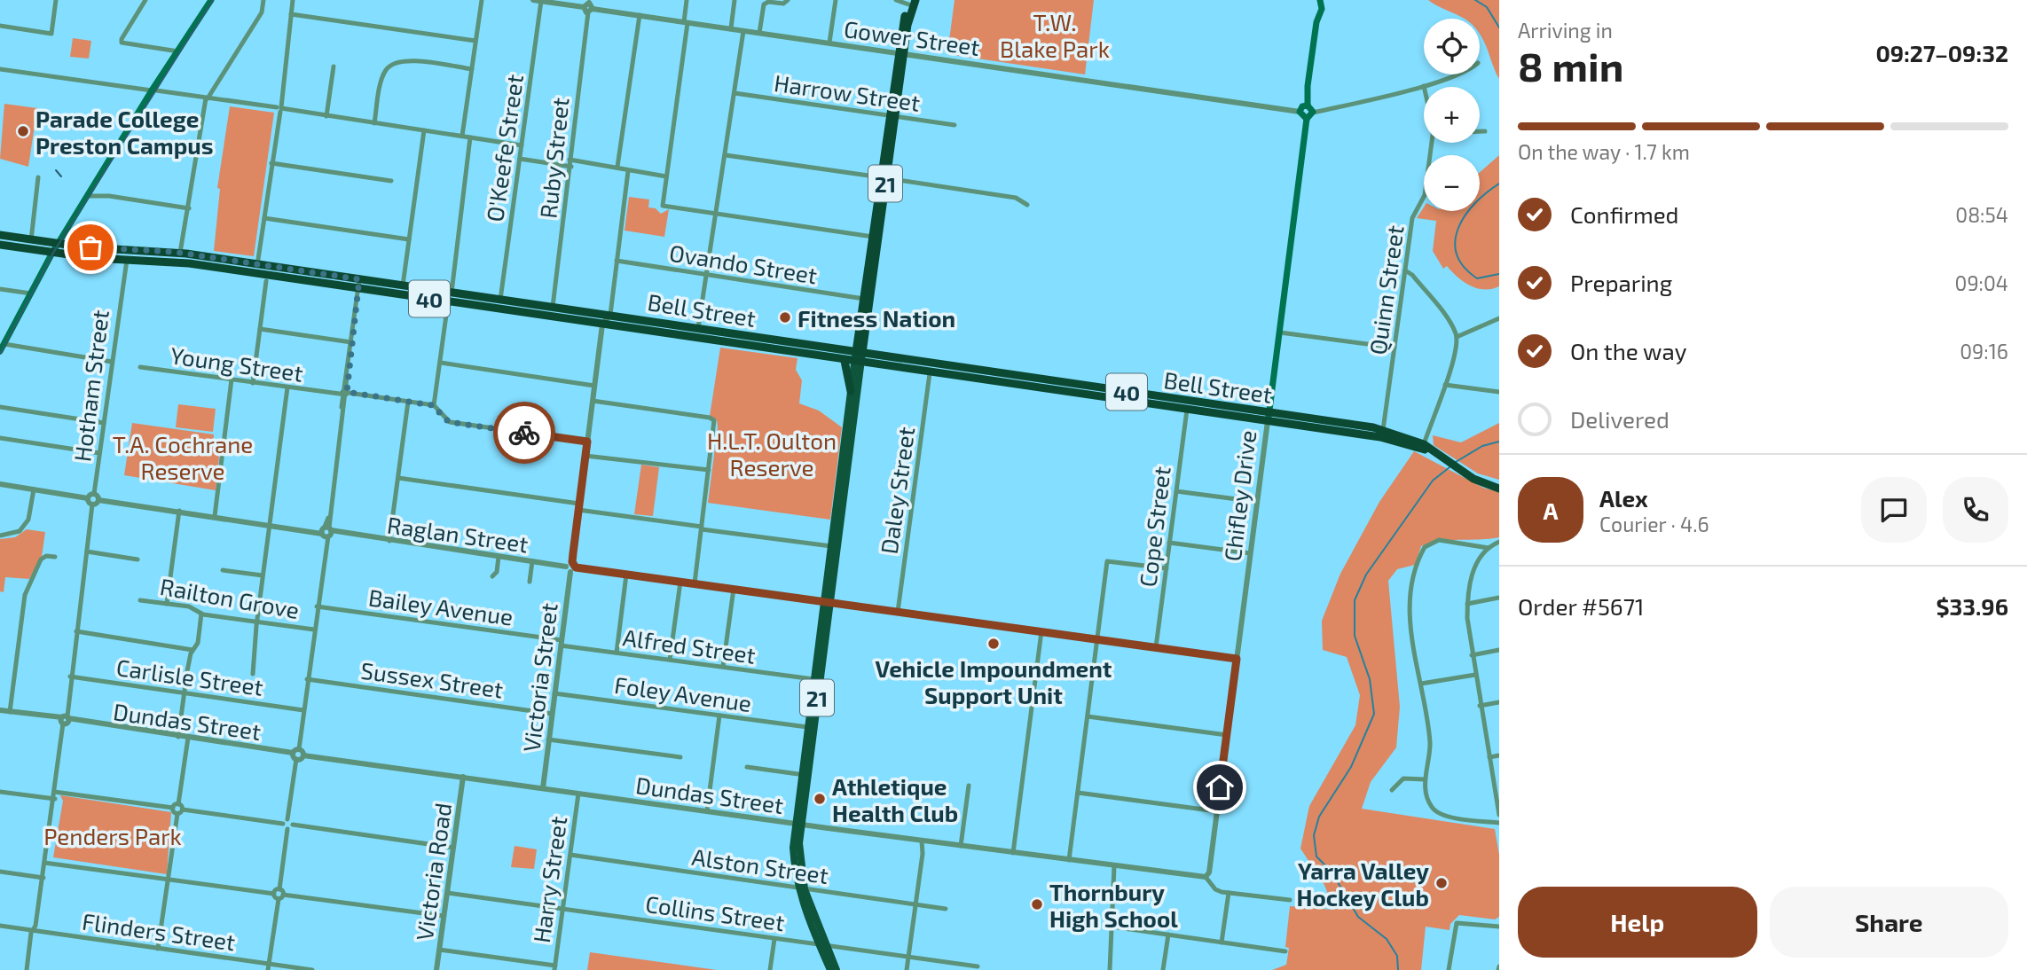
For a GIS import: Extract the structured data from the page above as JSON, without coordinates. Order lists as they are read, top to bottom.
{
  "streets": {
    "highway": ["21", "40", "Bell Street"],
    "main road": ["Chifley Drive"],
    "street": [
      "Gower Street",
      "Harrow Street",
      "O'Keefe Street",
      "Ruby Street",
      "Ovando Street",
      "Quinn Street",
      "Young Street",
      "Hotham Street",
      "Daley Street",
      "Cope Street",
      "Raglan Street",
      "Railton Grove",
      "Bailey Avenue",
      "Alfred Street",
      "Carlisle Street",
      "Victoria Street",
      "Sussex Street",
      "Foley Avenue",
      "Dundas Street",
      "Alston Street",
      "Victoria Road",
      "Harry Street",
      "Collins Street",
      "Flinders Street"
    ]
  },
  "crossings": [
    ["Gower Street", "Ruby Street"],
    ["Gower Street", "21"],
    ["Harrow Street", "21"],
    ["O'Keefe Street", "Bell Street"],
    ["Ruby Street", "Bell Street"],
    ["21", "Ovando Street"],
    ["21", "Bell Street"],
    ["21", "Raglan Street"],
    ["21", "Alfred Street"],
    ["21", "Foley Avenue"],
    ["21", "Dundas Street"],
    ["21", "Alston Street"],
    ["21", "Collins Street"],
    ["Quinn Street", "Bell Street"],
    ["Bell Street", "Hotham Street"],
    ["Bell Street", "Daley Street"],
    ["Bell Street", "Chifley Drive"],
    ["Bell Street", "Cope Street"],
    ["Bell Street", "Victoria Street"],
    ["Daley Street", "Raglan Street"],
    ["Chifley Drive", "Raglan Street"],
    ["Chifley Drive", "Dundas Street"],
    ["Cope Street", "Raglan Street"],
    ["Raglan Street", "Victoria Street"],
    ["Bailey Avenue", "Alfred Street"],
    ["Bailey Avenue", "Victoria Street"],
    ["Alfred Street", "Victoria Street"],
    ["Victoria Street", "Sussex Street"],
    ["Victoria Street", "Foley Avenue"],
    ["Victoria Street", "Dundas Street"],
    ["Dundas Street", "Victoria Road"],
    ["Dundas Street", "Harry Street"],
    ["Alston Street", "Harry Street"],
    ["Victoria Road", "Collins Street"],
    ["Harry Street", "Collins Street"]
  ],
  "parks": [
    "T.W. Blake Park",
    "H.L.T. Oulton Reserve",
    "T.A. Cochrane Reserve",
    "Penders Park"
  ],
  "places": [
    "Parade College Preston Campus",
    "Fitness Nation",
    "Vehicle Impoundment Support Unit",
    "Athletique Health Club",
    "Yarra Valley Hockey Club",
    "Thornbury High School"
  ],
  "page": {
    "heading": ["8 min", "Arriving in", "09:27–09:32"],
    "panel": [
      "Alex",
      "Courier · 4.6",
      "Order #5671",
      "$33.96"
    ],
    "map_buttons": ["+", "−"],
    "bar": "On the way · 1.7 km",
    "list": [
      ["Confirmed", "08:54"],
      ["Preparing", "09:04"],
      ["On the way", "09:16"],
      "Delivered"
    ],
    "round": "A",
    "buttons": ["Help", "Share"]
  }
}
